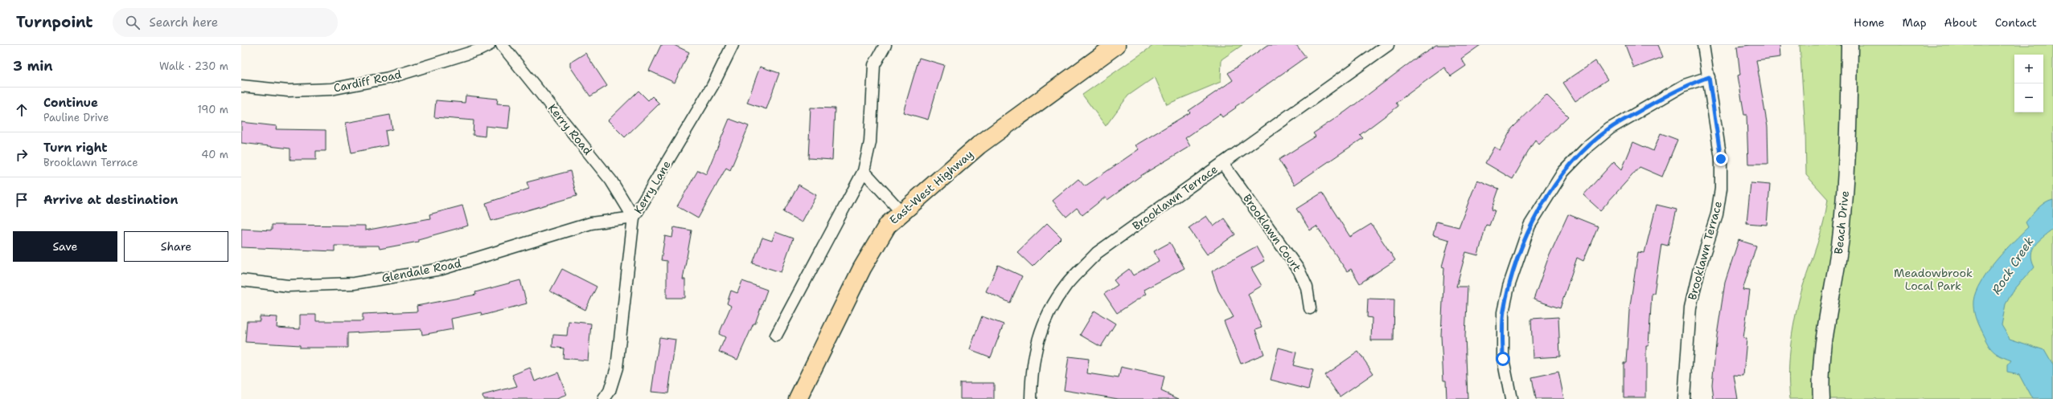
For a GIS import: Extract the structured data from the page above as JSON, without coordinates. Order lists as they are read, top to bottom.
{
  "streets": {
    "main road": ["East-West Highway"],
    "street": [
      "Cardiff Road",
      "Kerry Road",
      "Kerry Lane",
      "Brooklawn Terrace",
      "Beach Drive",
      "Brooklawn Court",
      "Glendale Road"
    ]
  },
  "crossings": [
    ["Kerry Road", "Kerry Lane"],
    ["Kerry Road", "Glendale Road"],
    ["Kerry Lane", "Glendale Road"],
    ["Brooklawn Terrace", "Brooklawn Court"]
  ],
  "water": ["Rock Creek"],
  "parks": ["Meadowbrook Local Park"],
  "page": {
    "header": "Turnpoint",
    "search": "Search here",
    "nav": [
      "Home",
      "Map",
      "About",
      "Contact"
    ],
    "heading": ["3 min", "Walk · 230 m"],
    "map_buttons": ["+", "−"],
    "list": [
      ["Continue", "Pauline Drive", "190 m"],
      ["Turn right", "Brooklawn Terrace", "40 m"],
      "Arrive at destination"
    ],
    "buttons": ["Save", "Share"]
  }
}
